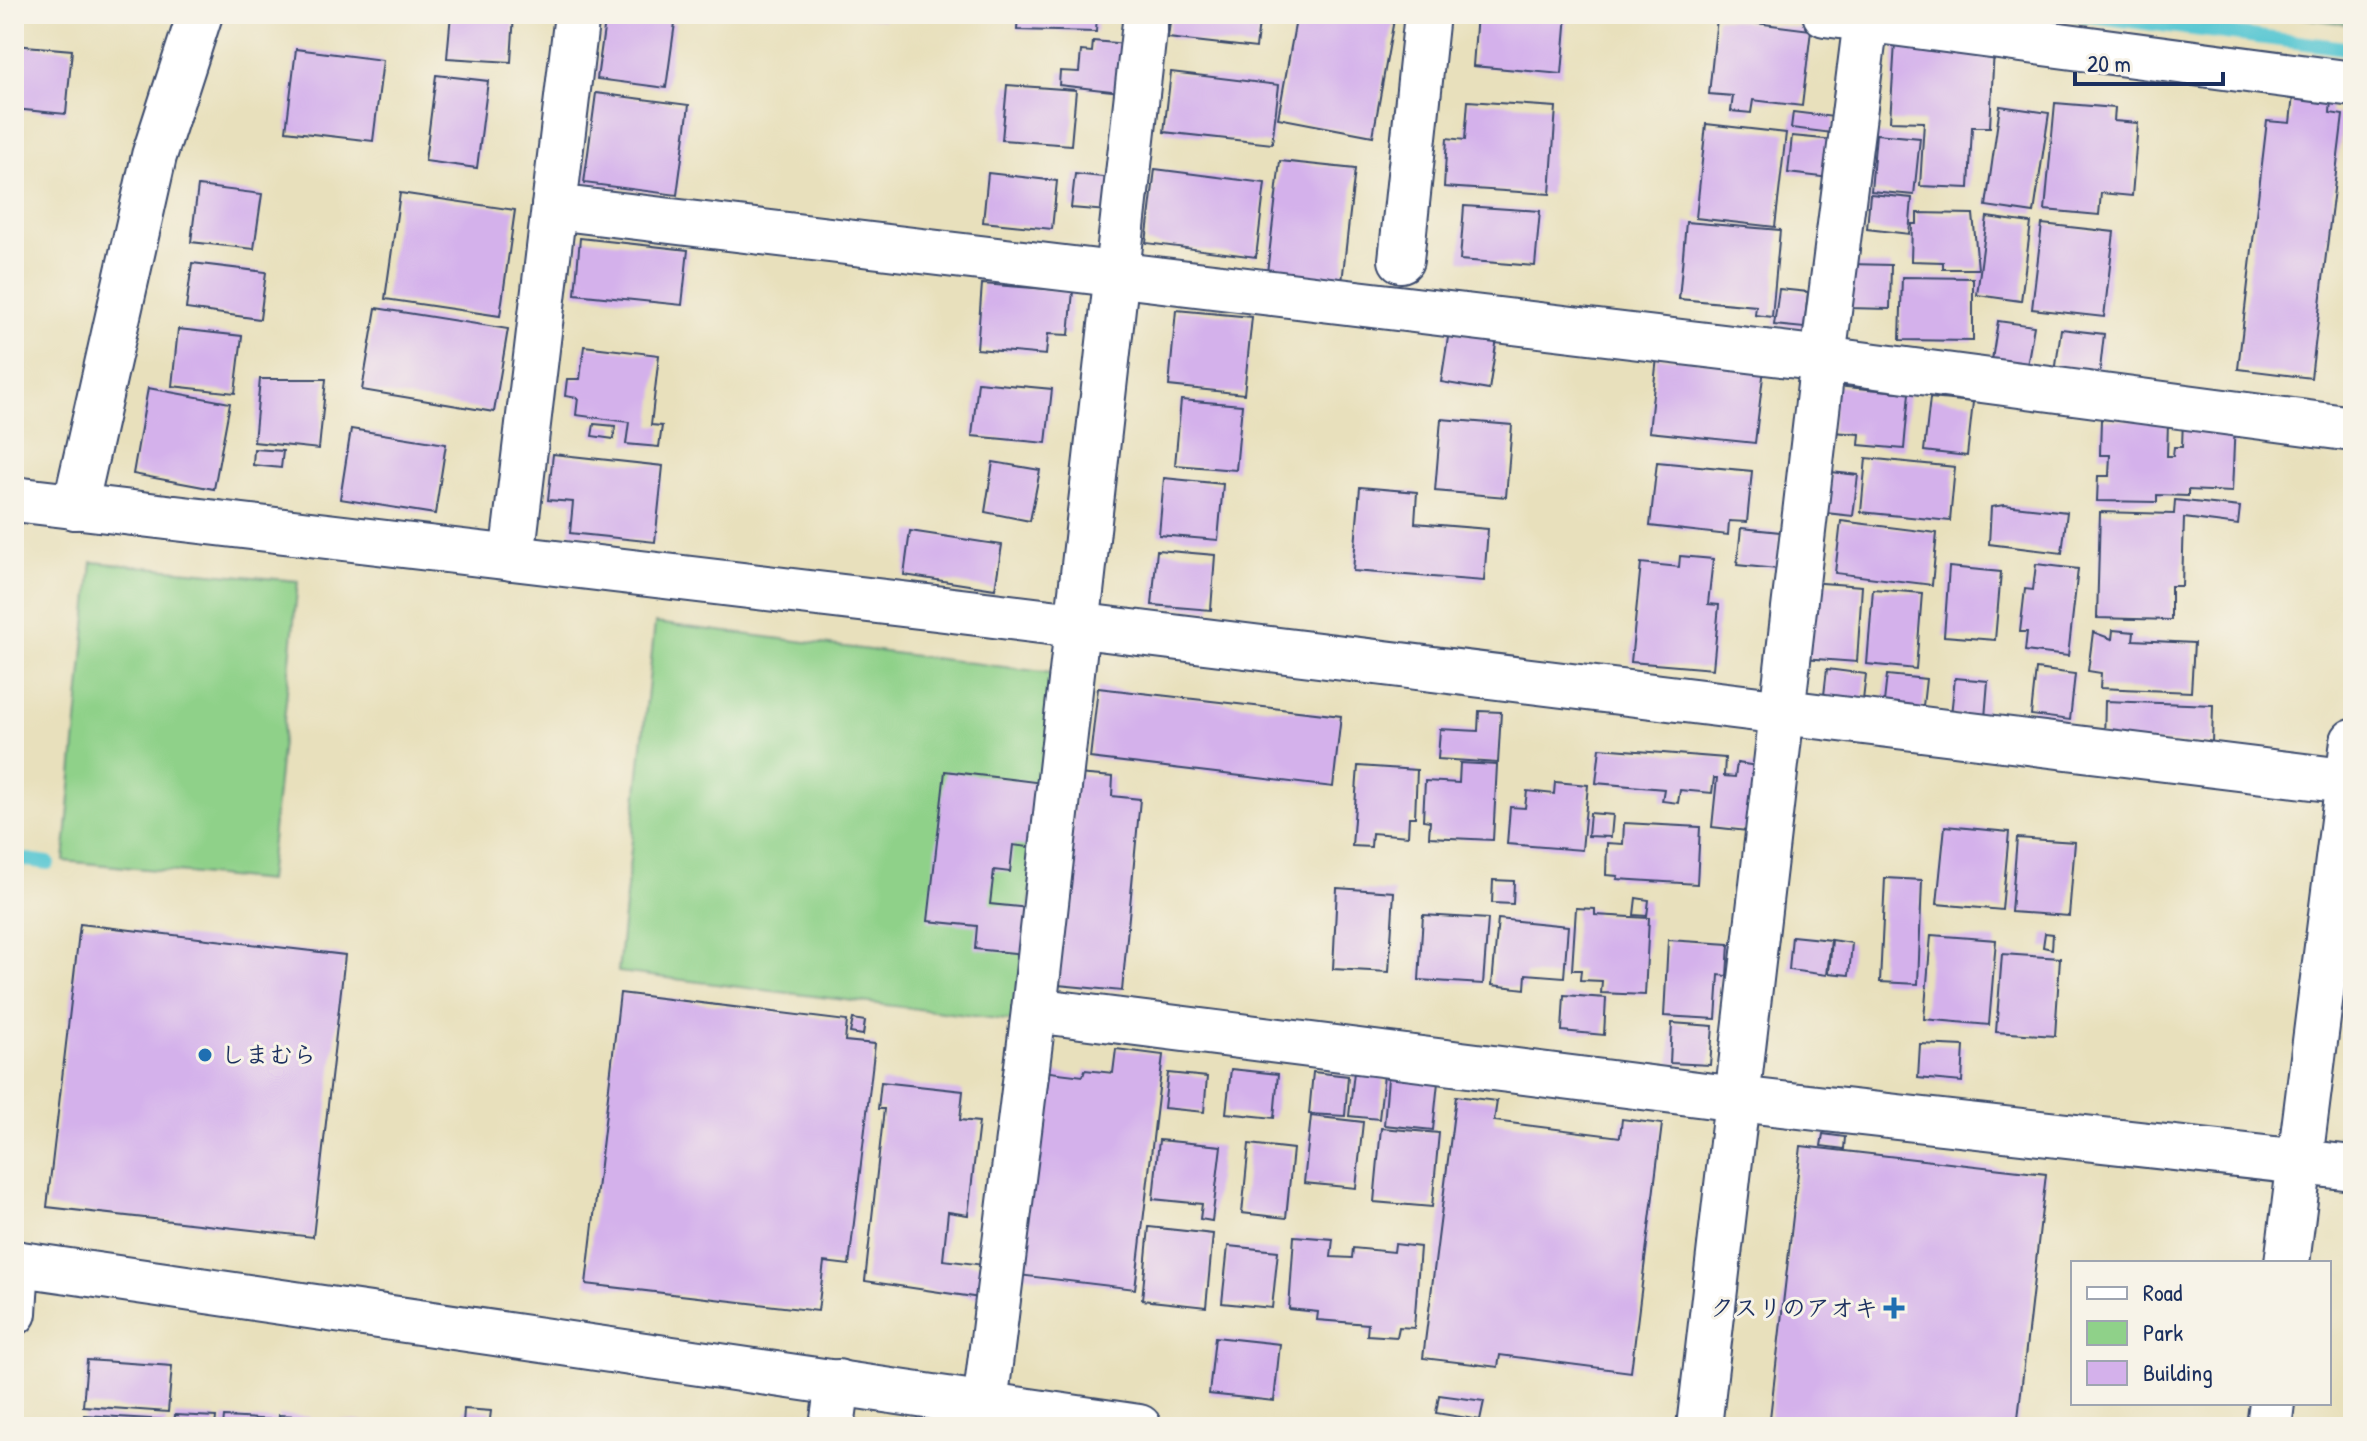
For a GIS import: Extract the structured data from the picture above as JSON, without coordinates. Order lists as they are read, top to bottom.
{
  "places": {
    "other": ["しまむら"],
    "health": ["クスリのアオキ"]
  },
  "legend": ["Road", "Park", "Building"],
  "scale_bar": "20 m"
}
